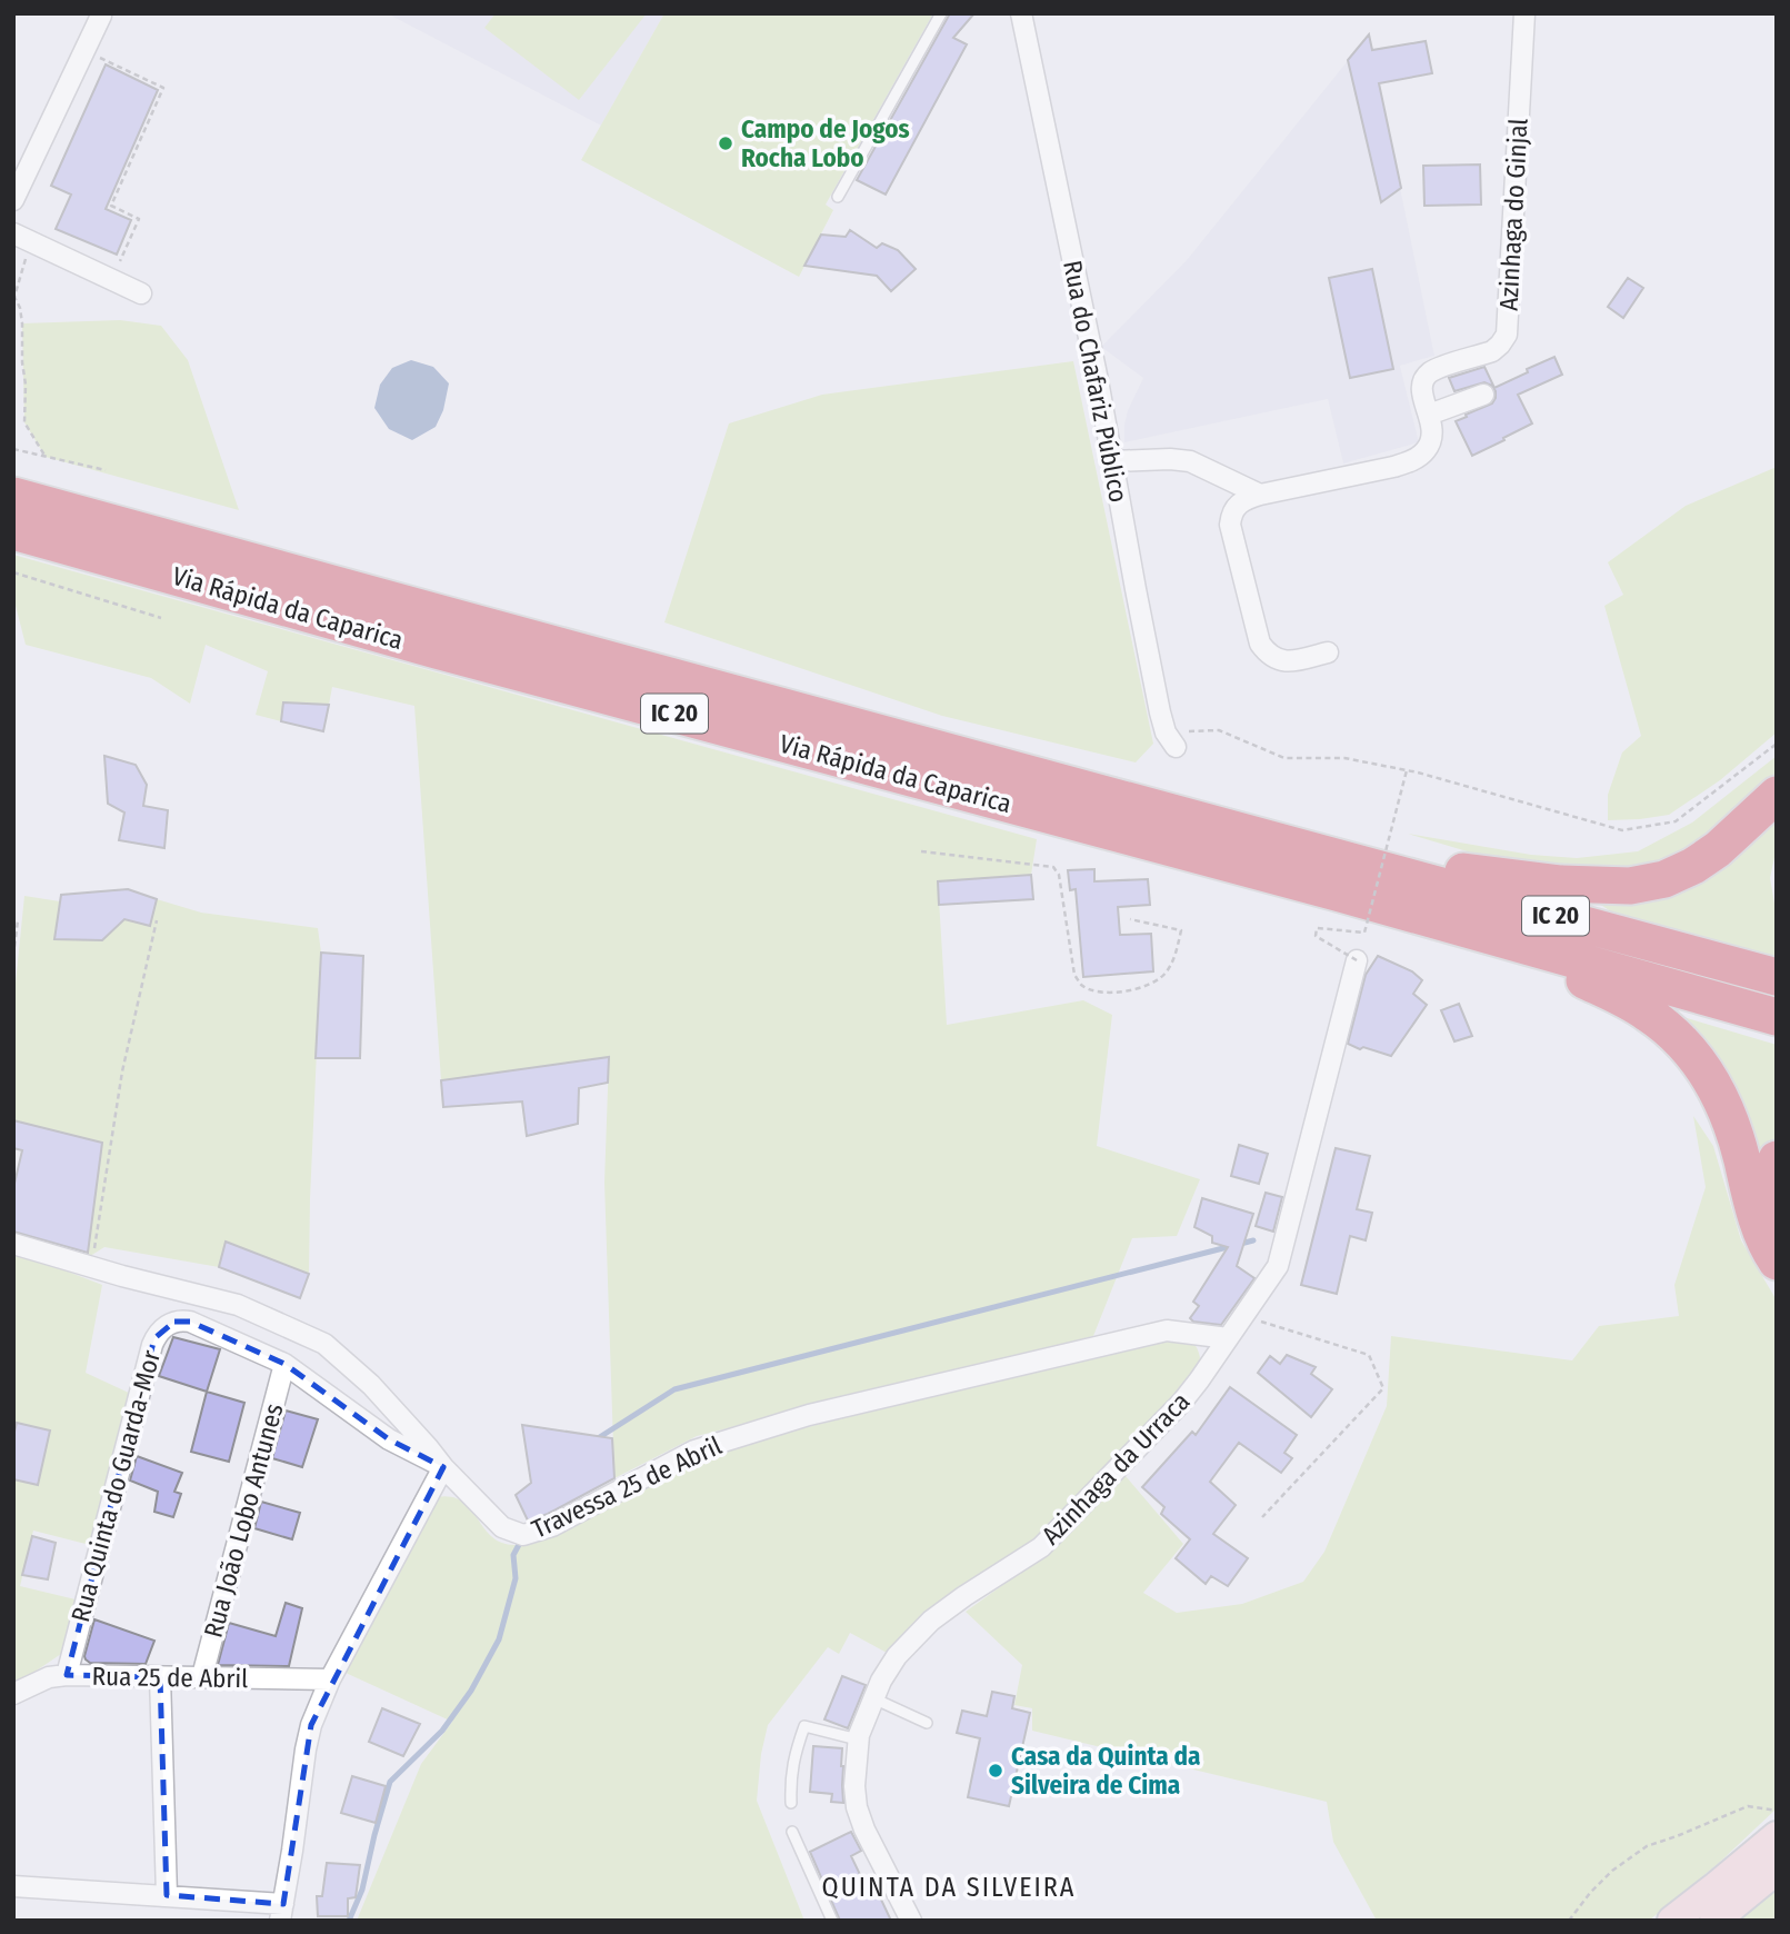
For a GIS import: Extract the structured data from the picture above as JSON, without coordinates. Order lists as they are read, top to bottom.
{
  "streets": {
    "highway": ["Via Rápida da Caparica", "IC 20"],
    "street": [
      "Azinhaga do Ginjal",
      "Rua do Chafariz Público",
      "Azinhaga da Urraca",
      "Rua Quinta do Guarda-Mor",
      "Travessa 25 de Abril",
      "Rua João Lobo Antunes",
      "Rua 25 de Abril"
    ]
  },
  "crossings": [
    ["Azinhaga da Urraca", "Travessa 25 de Abril"],
    ["Rua Quinta do Guarda-Mor", "Rua João Lobo Antunes"],
    ["Rua Quinta do Guarda-Mor", "Rua 25 de Abril"],
    ["Rua João Lobo Antunes", "Rua 25 de Abril"]
  ],
  "districts": ["QUINTA DA SILVEIRA"],
  "places": ["Campo de Jogos Rocha Lobo", "Casa da Quinta da Silveira de Cima"]
}
